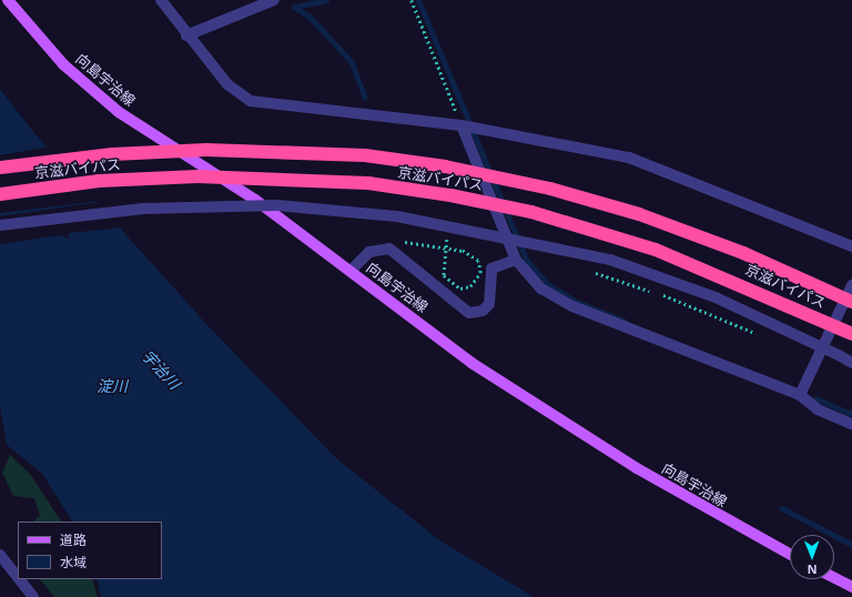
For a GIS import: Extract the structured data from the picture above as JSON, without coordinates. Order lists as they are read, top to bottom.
{
  "streets": {
    "highway": ["京滋バイパス"],
    "main road": ["向島宇治線"]
  },
  "water": ["宇治川", "淀川"],
  "legend": ["道路", "水域"],
  "north": "bottom"
}
